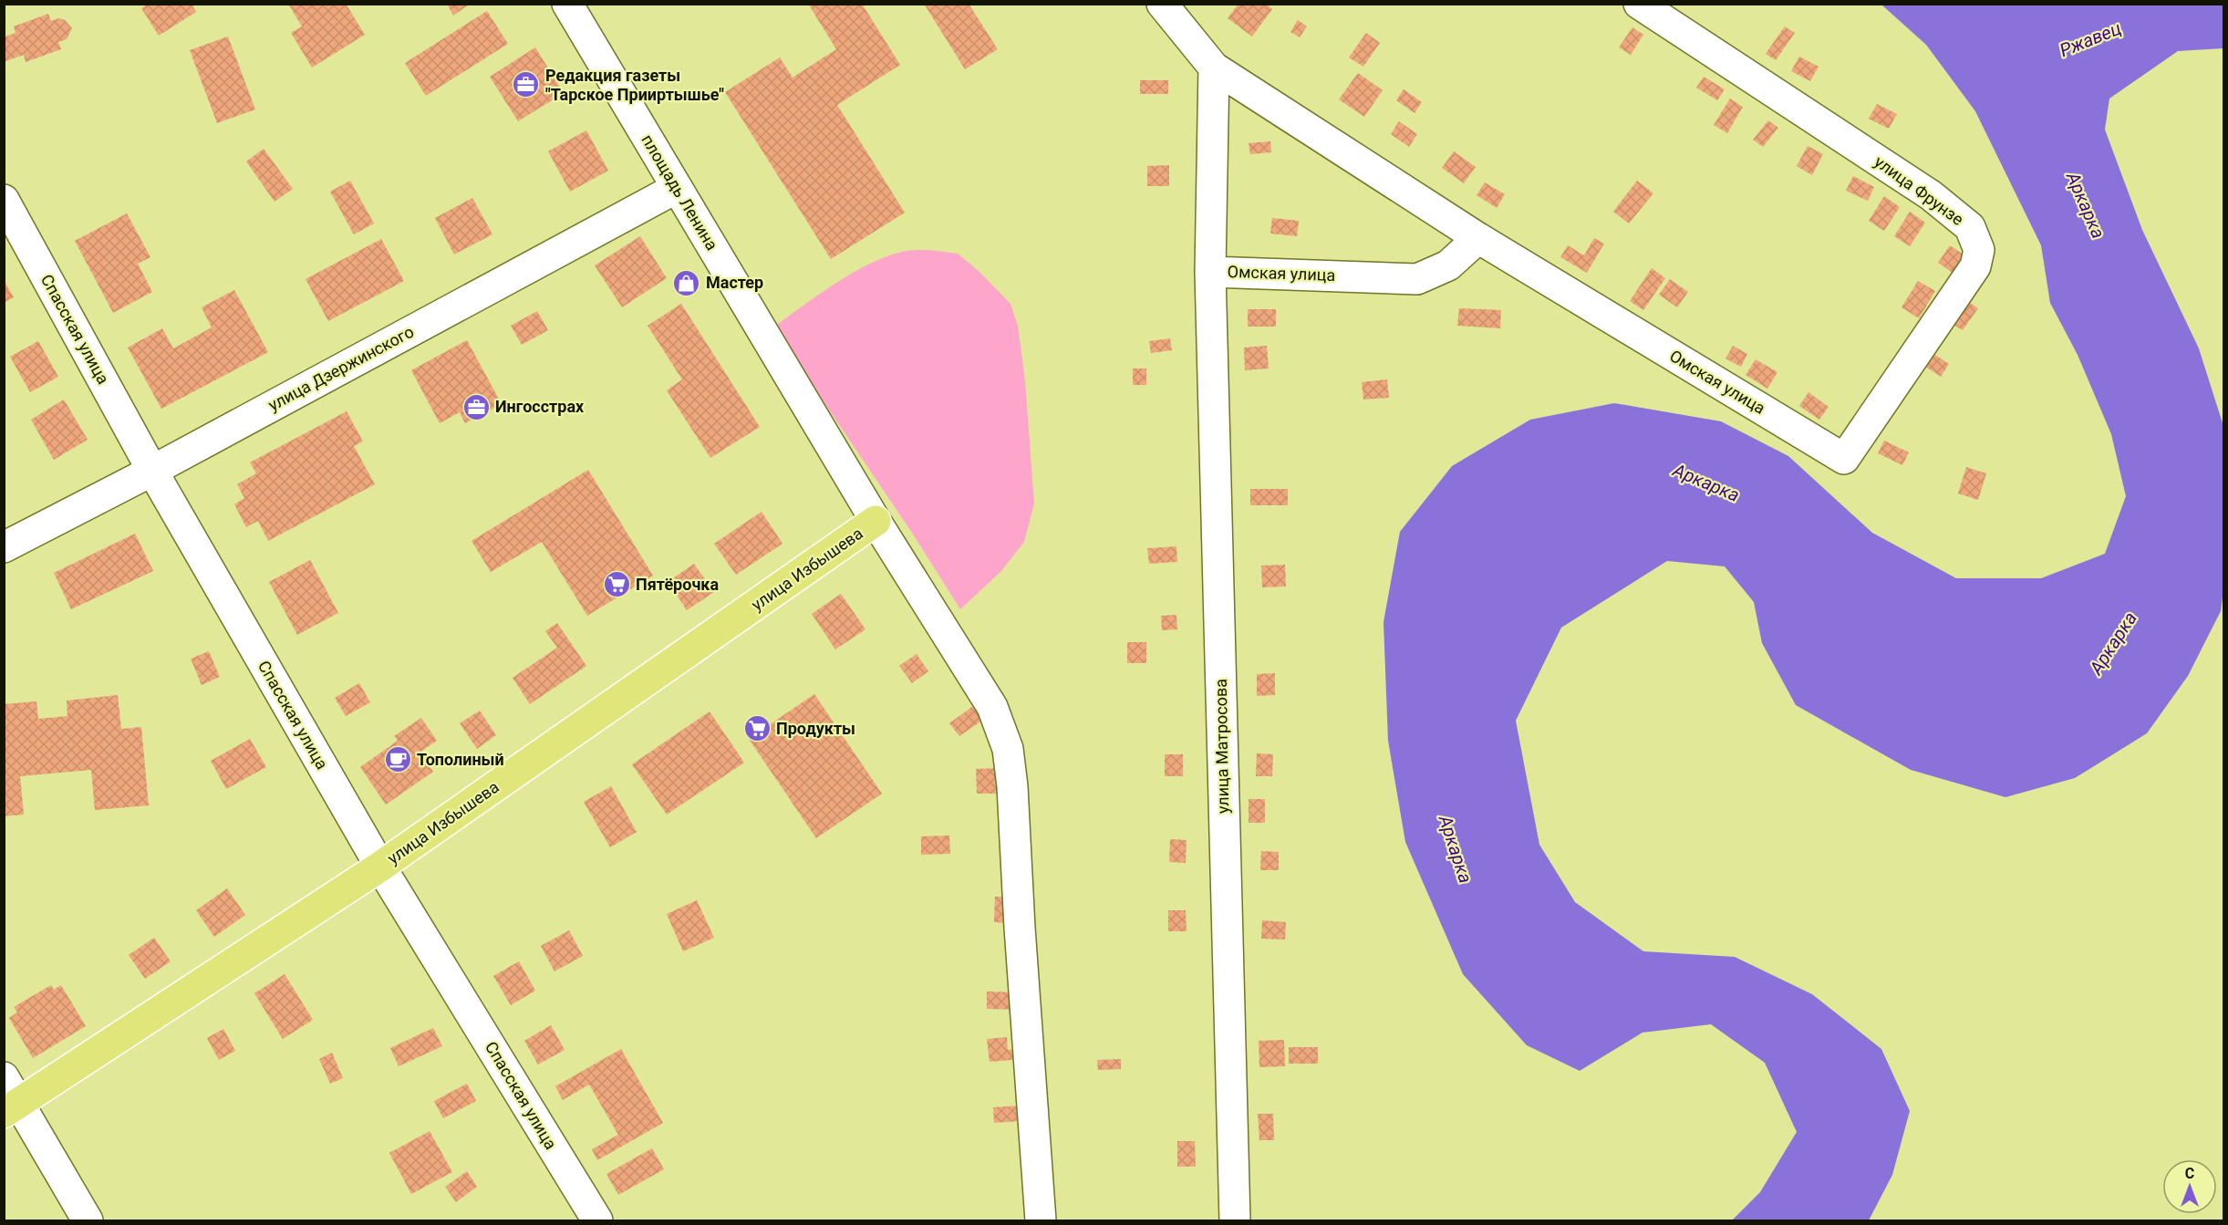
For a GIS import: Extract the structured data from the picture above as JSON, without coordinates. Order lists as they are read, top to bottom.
{
  "streets": {
    "main road": ["улица Избышева"],
    "street": [
      "улица Фрунзе",
      "площадь Ленина",
      "Омская улица",
      "Спасская улица",
      "улица Дзержинского",
      "улица Матросова"
    ]
  },
  "crossings": [
    ["улица Фрунзе", "Омская улица"],
    ["площадь Ленина", "улица Дзержинского"],
    ["площадь Ленина", "улица Избышева"],
    ["Омская улица", "улица Матросова"],
    ["Спасская улица", "улица Дзержинского"],
    ["Спасская улица", "улица Избышева"]
  ],
  "water": ["Ржавец", "Аркарка"],
  "places": {
    "office": ["Редакция газеты \"Тарское Прииртышье\"", "Ингосстрах"],
    "shop": ["Мастер"],
    "supermarket": ["Пятёрочка", "Продукты"],
    "cafe": ["Тополиный"]
  },
  "north": "top"
}
